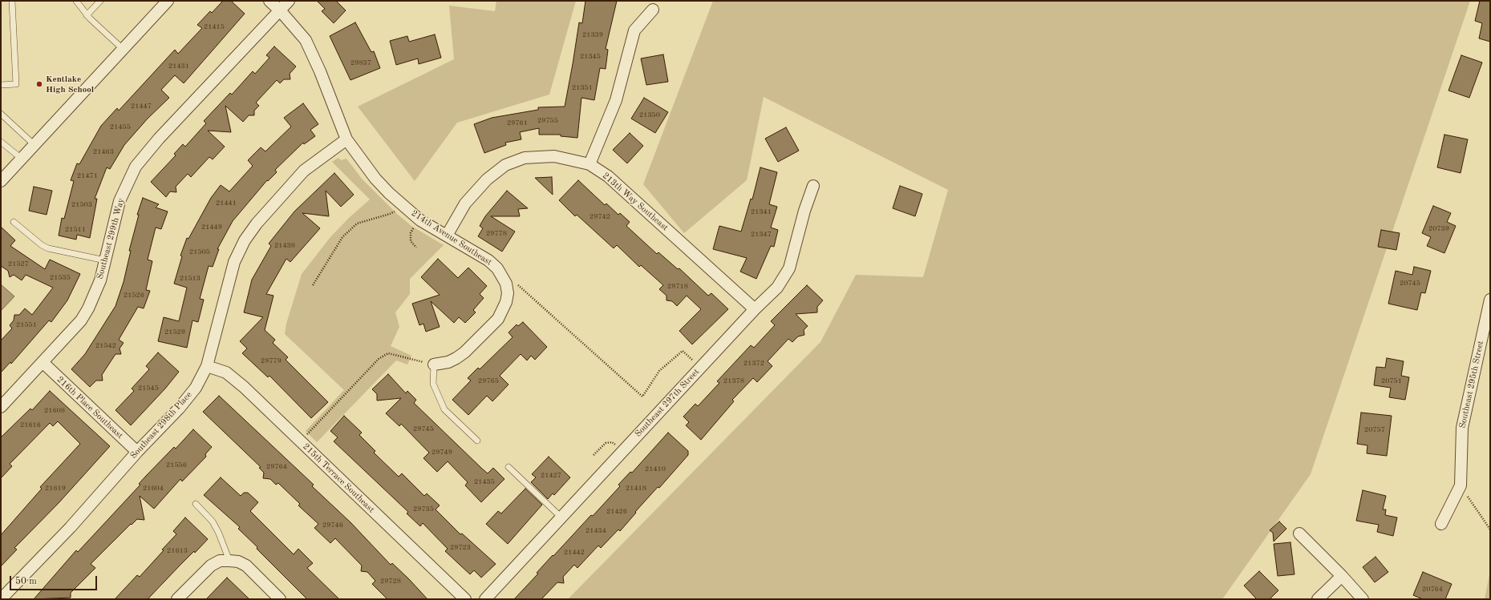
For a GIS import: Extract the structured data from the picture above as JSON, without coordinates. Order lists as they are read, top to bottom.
{
  "streets": {
    "street": [
      "213th Way Southeast",
      "214th Avenue Southeast",
      "Southeast 299th Way",
      "Southeast 295th Street",
      "Southeast 297th Street",
      "216th Place Southeast",
      "Southeast 298th Place",
      "215th Terrace Southeast"
    ]
  },
  "crossings": [
    ["213th Way Southeast", "214th Avenue Southeast"],
    ["213th Way Southeast", "Southeast 297th Street"],
    ["214th Avenue Southeast", "Southeast 299th Way"],
    ["214th Avenue Southeast", "Southeast 298th Place"],
    ["Southeast 299th Way", "216th Place Southeast"],
    ["216th Place Southeast", "Southeast 298th Place"],
    ["Southeast 298th Place", "215th Terrace Southeast"]
  ],
  "places": ["Kentlake High School"],
  "house_numbers": [
    "21415",
    "21339",
    "21345",
    "29837",
    "21431",
    "21351",
    "21447",
    "21350",
    "29755",
    "29761",
    "21455",
    "21463",
    "21471",
    "21441",
    "21503",
    "21341",
    "29742",
    "21449",
    "20739",
    "21511",
    "29778",
    "21347",
    "21438",
    "21505",
    "21527",
    "21535",
    "21513",
    "20745",
    "29718",
    "21526",
    "21551",
    "21529",
    "21542",
    "29779",
    "21372",
    "29765",
    "21378",
    "20751",
    "21545",
    "21608",
    "21616",
    "29745",
    "20757",
    "29749",
    "21556",
    "29764",
    "21410",
    "21427",
    "21435",
    "21619",
    "21604",
    "21418",
    "29735",
    "21426",
    "29746",
    "21434",
    "29723",
    "21613",
    "21442",
    "29728",
    "20764"
  ],
  "scale_bar": "50 m"
}
